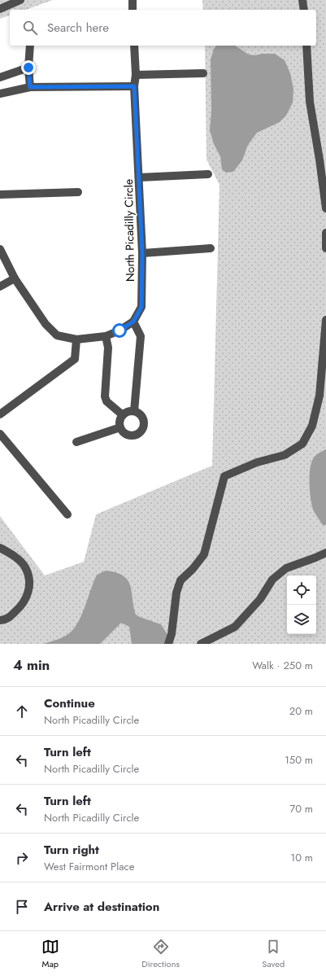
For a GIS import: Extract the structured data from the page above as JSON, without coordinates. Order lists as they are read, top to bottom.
{
  "streets": {
    "street": ["North Picadilly Circle"]
  },
  "page": {
    "search": "Search here",
    "heading": ["4 min", "Walk · 250 m"],
    "list": [
      ["Continue", "North Picadilly Circle", "20 m"],
      ["Turn left", "North Picadilly Circle", "150 m"],
      ["Turn left", "North Picadilly Circle", "70 m"],
      ["Turn right", "West Fairmont Place", "10 m"],
      "Arrive at destination"
    ],
    "nav": ["Map", "Directions", "Saved"]
  }
}
